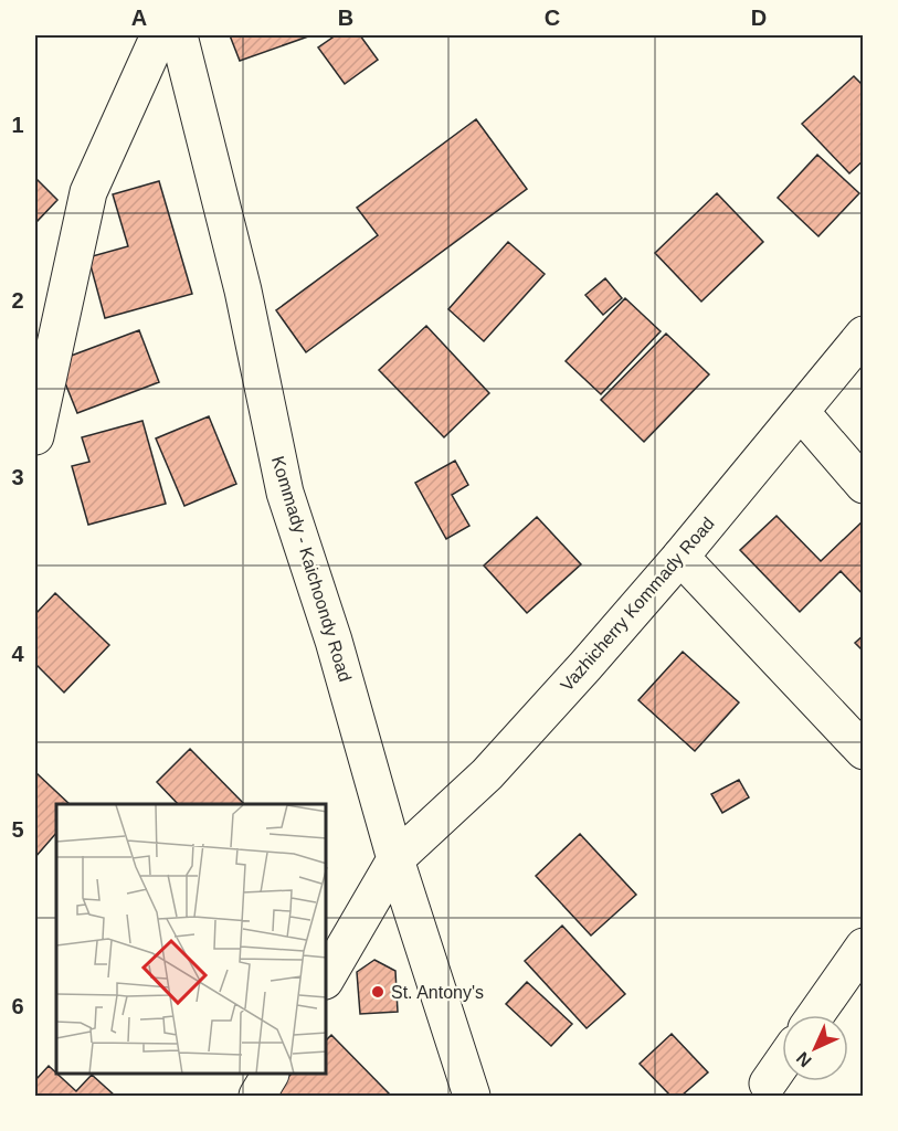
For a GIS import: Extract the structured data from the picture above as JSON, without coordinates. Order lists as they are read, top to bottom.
{
  "streets": {
    "main road": ["Kommady - Kaichoondy Road", "Vazhicherry Kommady Road"]
  },
  "crossings": [
    ["Kommady - Kaichoondy Road", "Vazhicherry Kommady Road"]
  ],
  "places": ["St. Antony's"],
  "north": "bottom left",
  "grid": {
    "columns": [
      "A",
      "B",
      "C",
      "D"
    ],
    "rows": [
      "1",
      "2",
      "3",
      "4",
      "5",
      "6"
    ]
  }
}
